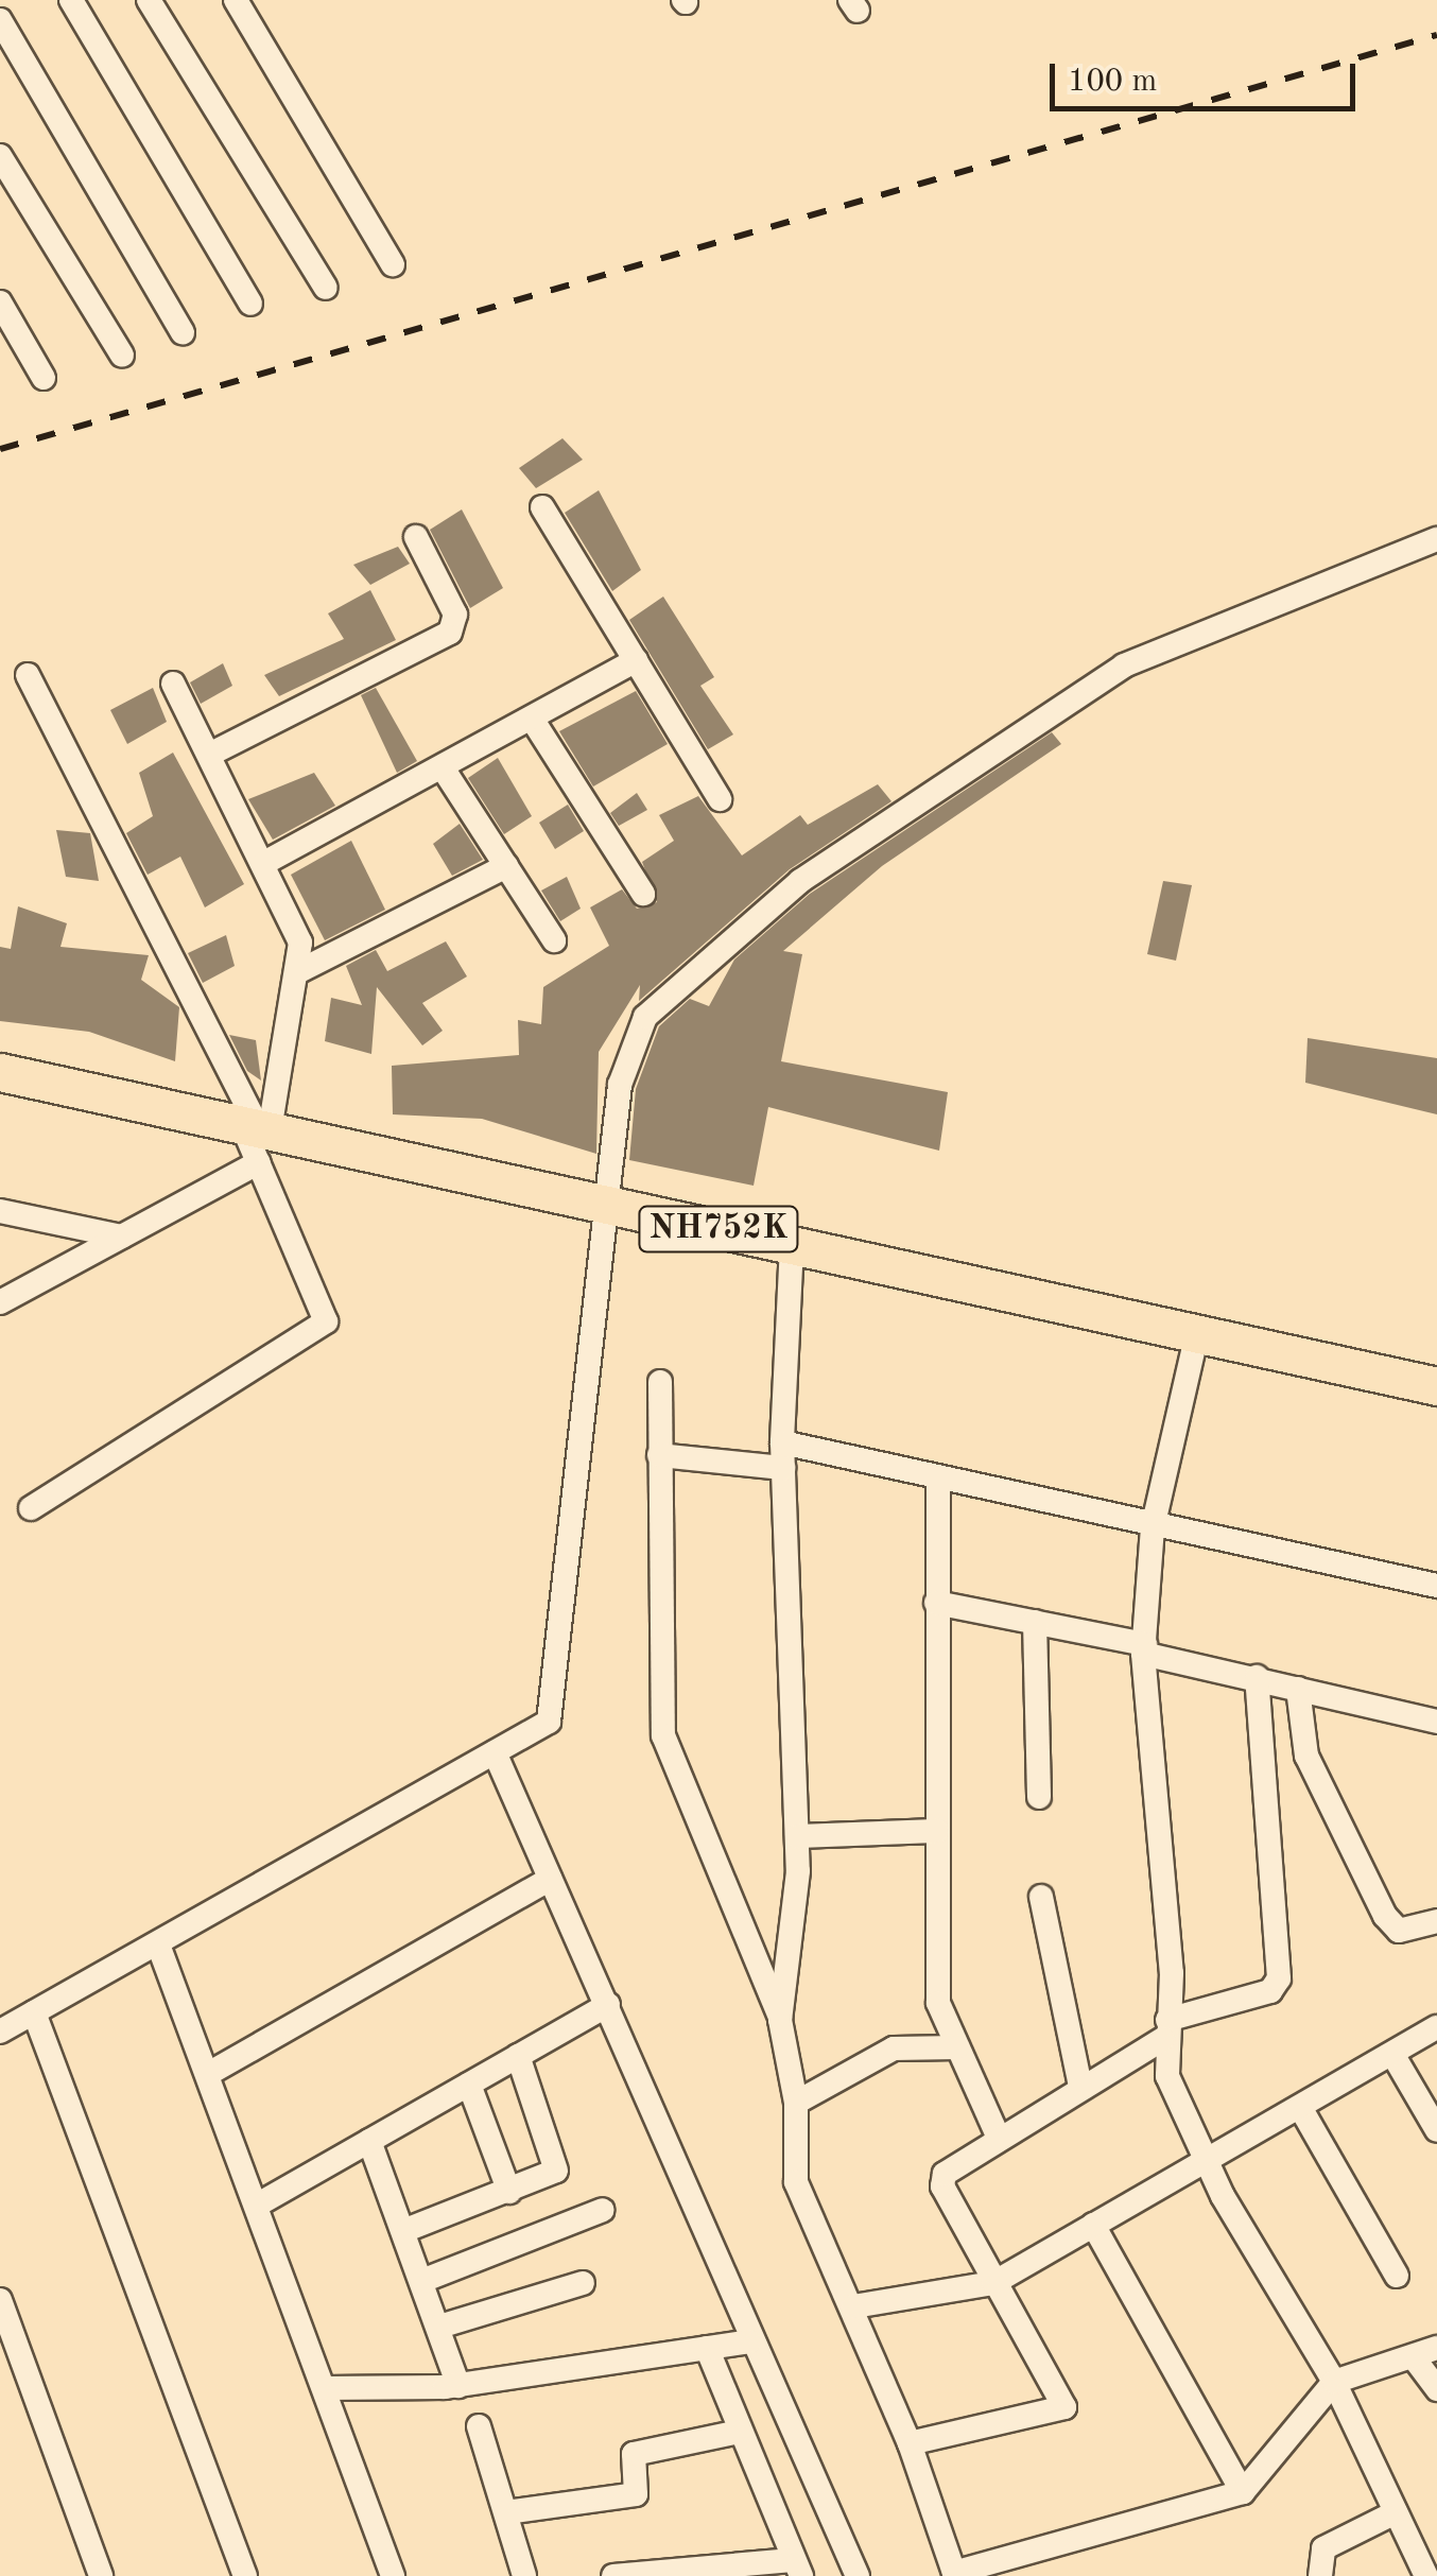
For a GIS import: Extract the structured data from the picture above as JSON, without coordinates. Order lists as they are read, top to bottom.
{
  "streets": {
    "highway": ["NH752K"]
  },
  "scale_bar": "100 m"
}
